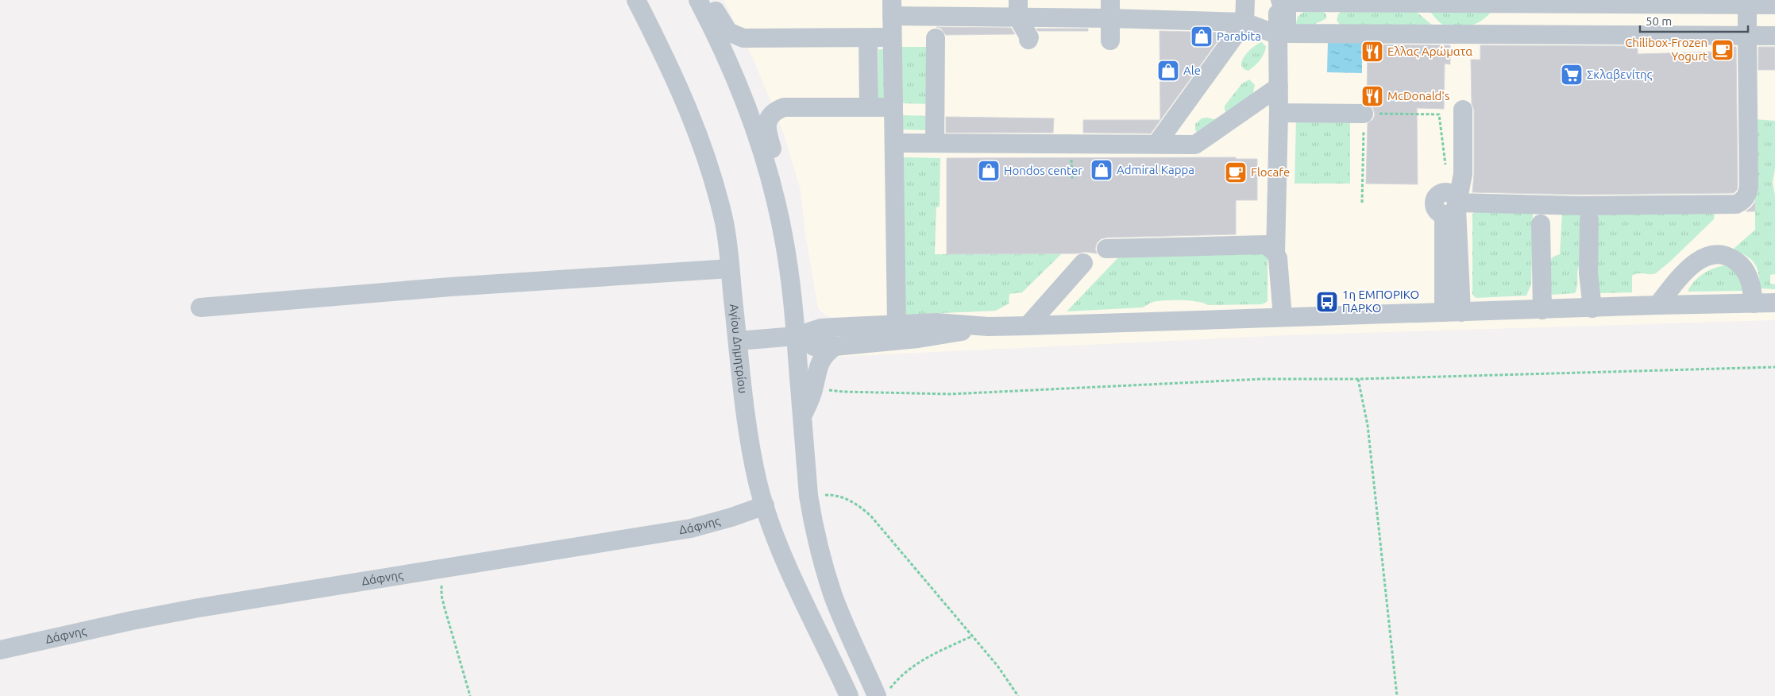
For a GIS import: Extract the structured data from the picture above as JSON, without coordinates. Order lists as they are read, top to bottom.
{
  "streets": {
    "street": ["Αγίου Δημητρίου", "Δάφνης"]
  },
  "crossings": [
    ["Αγίου Δημητρίου", "Δάφνης"]
  ],
  "places": {
    "shop": [
      "Parabita",
      "Ale",
      "Admiral Kappa",
      "Hondos center"
    ],
    "cafe": ["Chilibox-Frozen Yogurt", "Flocafe"],
    "restaurant": ["Ελλας Αρώματα", "McDonald's"],
    "supermarket": ["Σκλαβενίτης"],
    "bus stop": ["1η ΕΜΠΟΡΙΚΟ ΠΑΡΚΟ"]
  },
  "scale_bar": "50 m"
}
